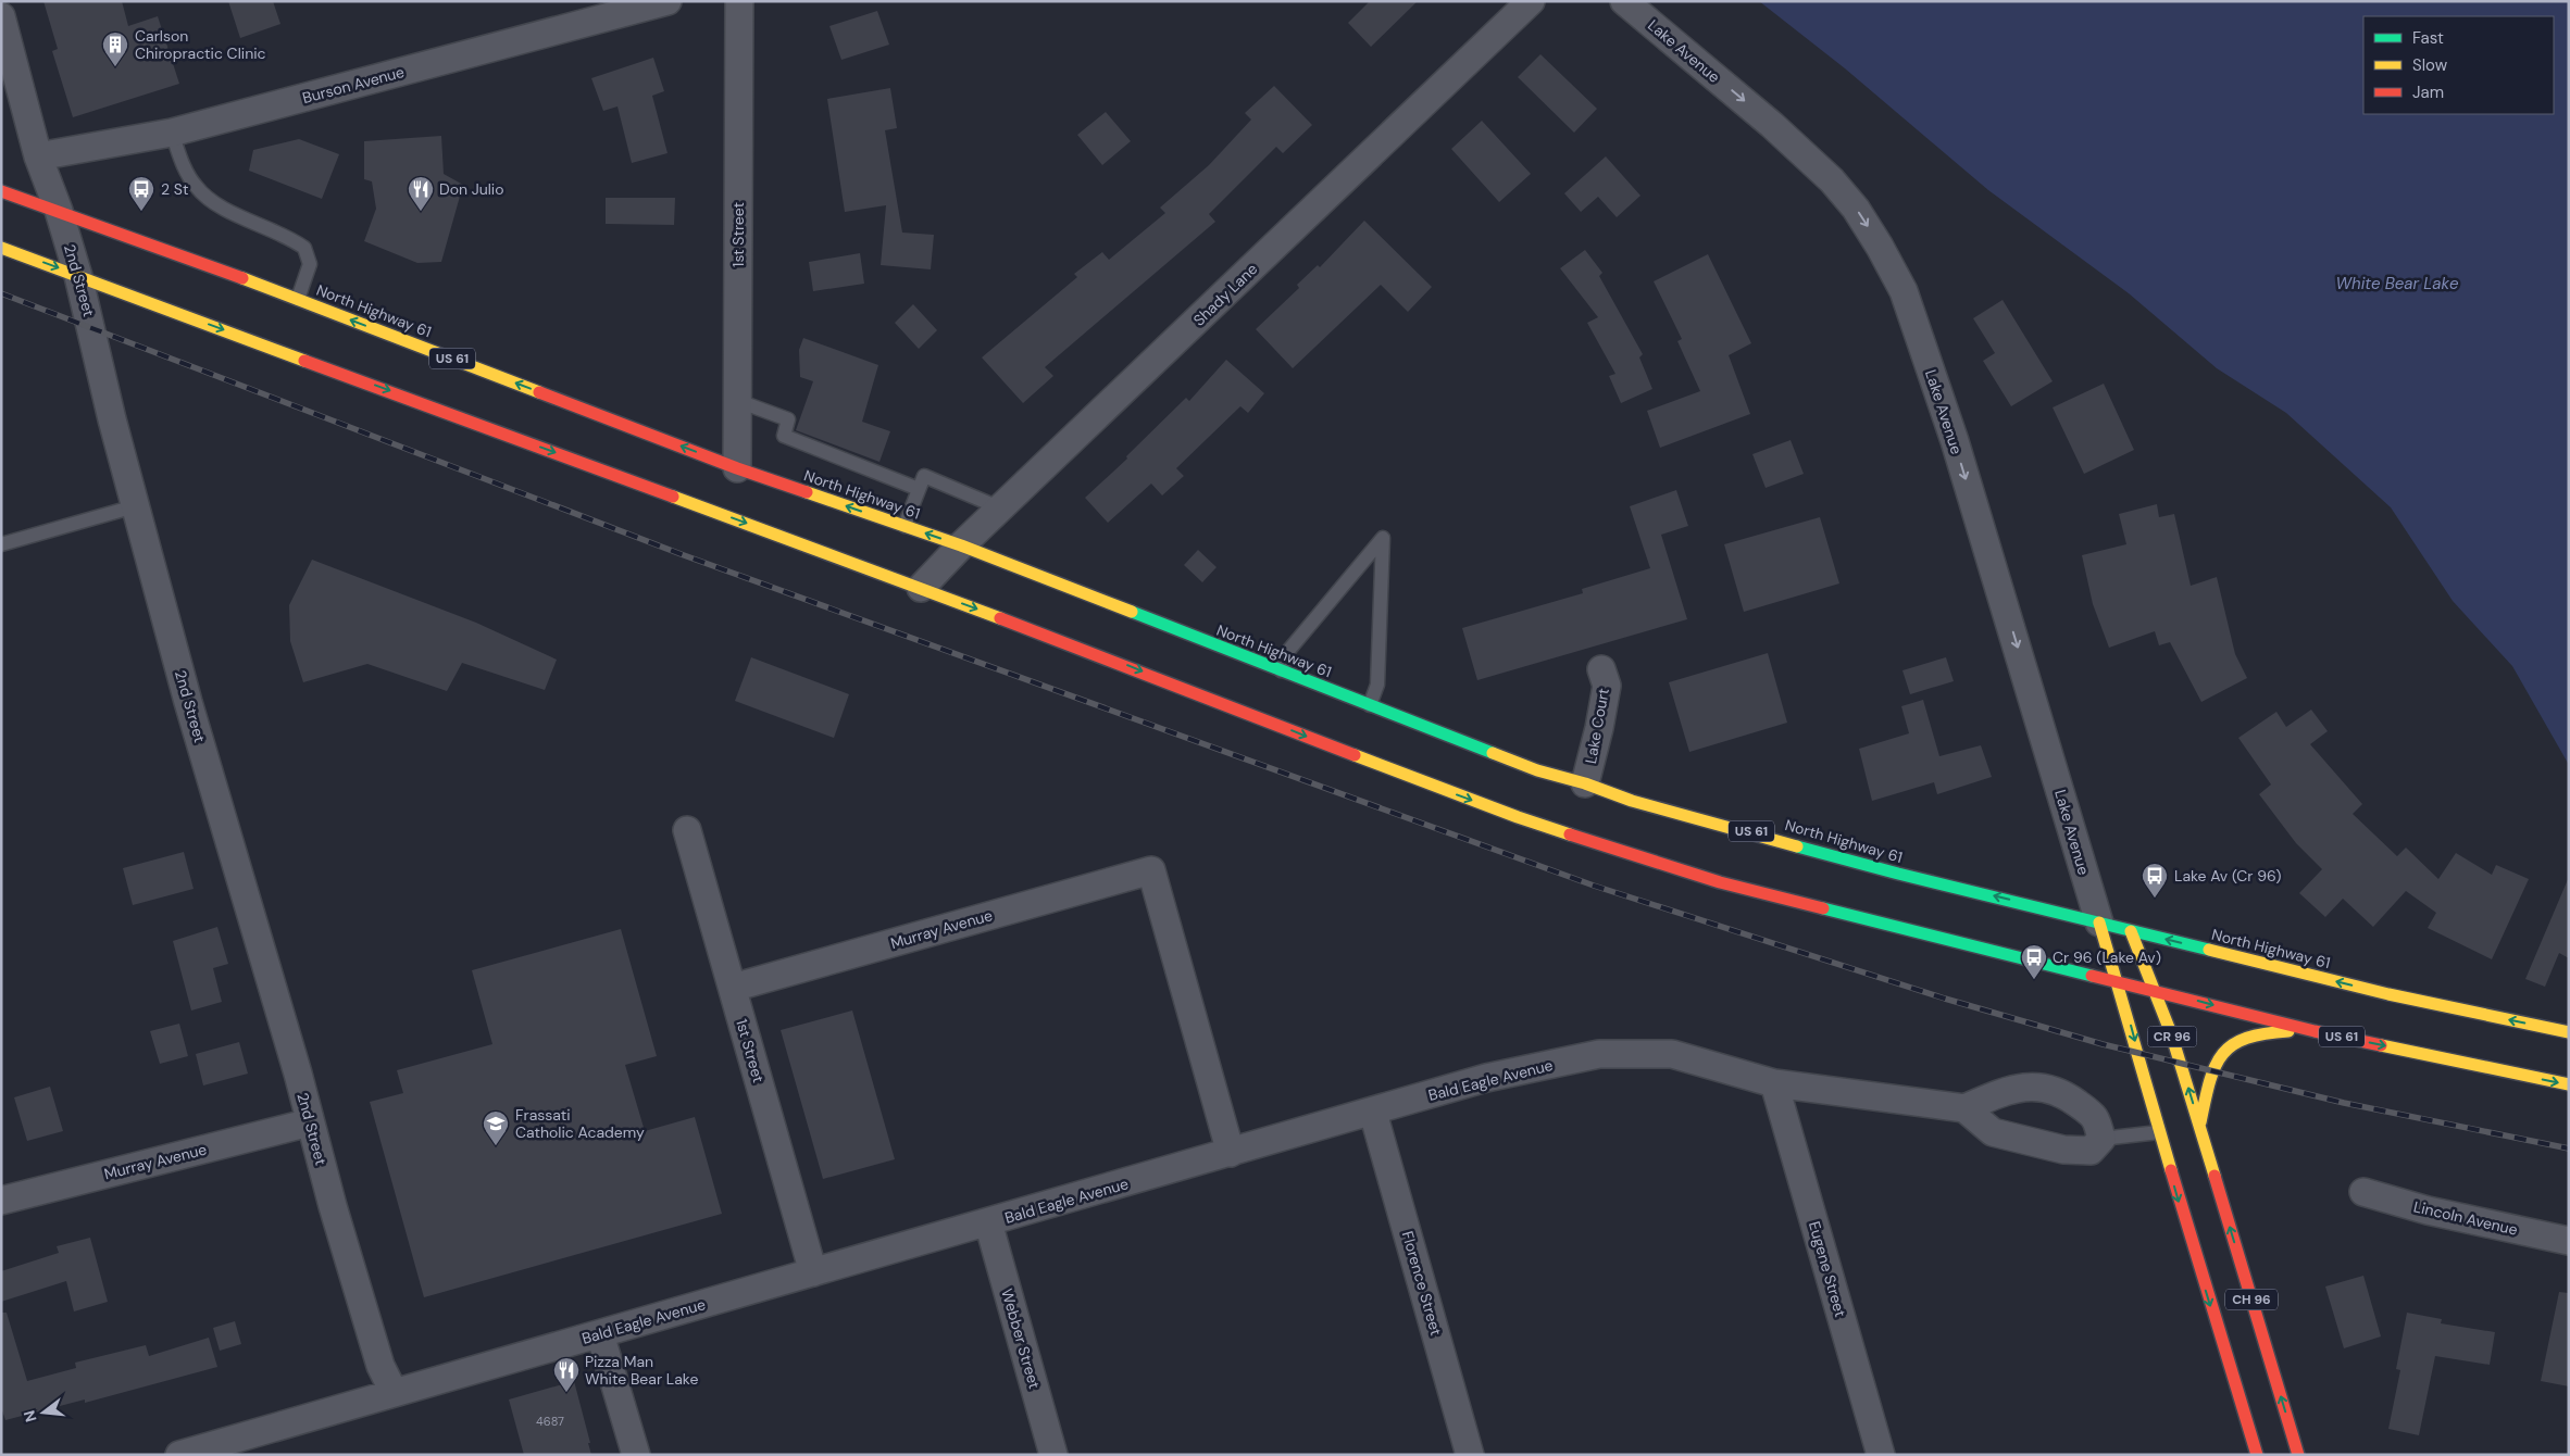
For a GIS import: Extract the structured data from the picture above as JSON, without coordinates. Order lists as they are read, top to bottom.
{
  "streets": {
    "main road": [
      "North Highway 61",
      "US 61",
      "CR 96",
      "CH 96"
    ],
    "street": [
      "Lake Avenue",
      "Burson Avenue",
      "1st Street",
      "2nd Street",
      "Shady Lane",
      "Lake Court",
      "Murray Avenue",
      "Bald Eagle Avenue",
      "Lincoln Avenue",
      "Eugene Street",
      "Florence Street",
      "Webber Street"
    ]
  },
  "crossings": [
    ["Lake Avenue", "North Highway 61"],
    ["Lake Avenue", "CH 96"],
    ["Burson Avenue", "2nd Street"],
    ["1st Street", "North Highway 61"],
    ["1st Street", "Murray Avenue"],
    ["1st Street", "Bald Eagle Avenue"],
    ["2nd Street", "North Highway 61"],
    ["2nd Street", "US 61"],
    ["2nd Street", "Murray Avenue"],
    ["2nd Street", "Bald Eagle Avenue"],
    ["Shady Lane", "North Highway 61"],
    ["Shady Lane", "US 61"],
    ["North Highway 61", "Lake Court"],
    ["North Highway 61", "CR 96"],
    ["North Highway 61", "CH 96"],
    ["US 61", "CR 96"],
    ["US 61", "CH 96"],
    ["Murray Avenue", "Bald Eagle Avenue"],
    ["CR 96", "CH 96"],
    ["Bald Eagle Avenue", "Eugene Street"],
    ["Bald Eagle Avenue", "Florence Street"],
    ["Bald Eagle Avenue", "Webber Street"]
  ],
  "one_way": ["Lake Avenue"],
  "water": ["White Bear Lake"],
  "places": {
    "building": ["Carlson Chiropractic Clinic"],
    "bus stop": ["2 St", "Lake Av (Cr 96)", "Cr 96 (Lake Av)"],
    "restaurant": ["Don Julio", "Pizza Man White Bear Lake"],
    "school or university": ["Frassati Catholic Academy"]
  },
  "house_numbers": ["4687"],
  "legend": ["Fast", "Slow", "Jam"],
  "north": "left"
}
